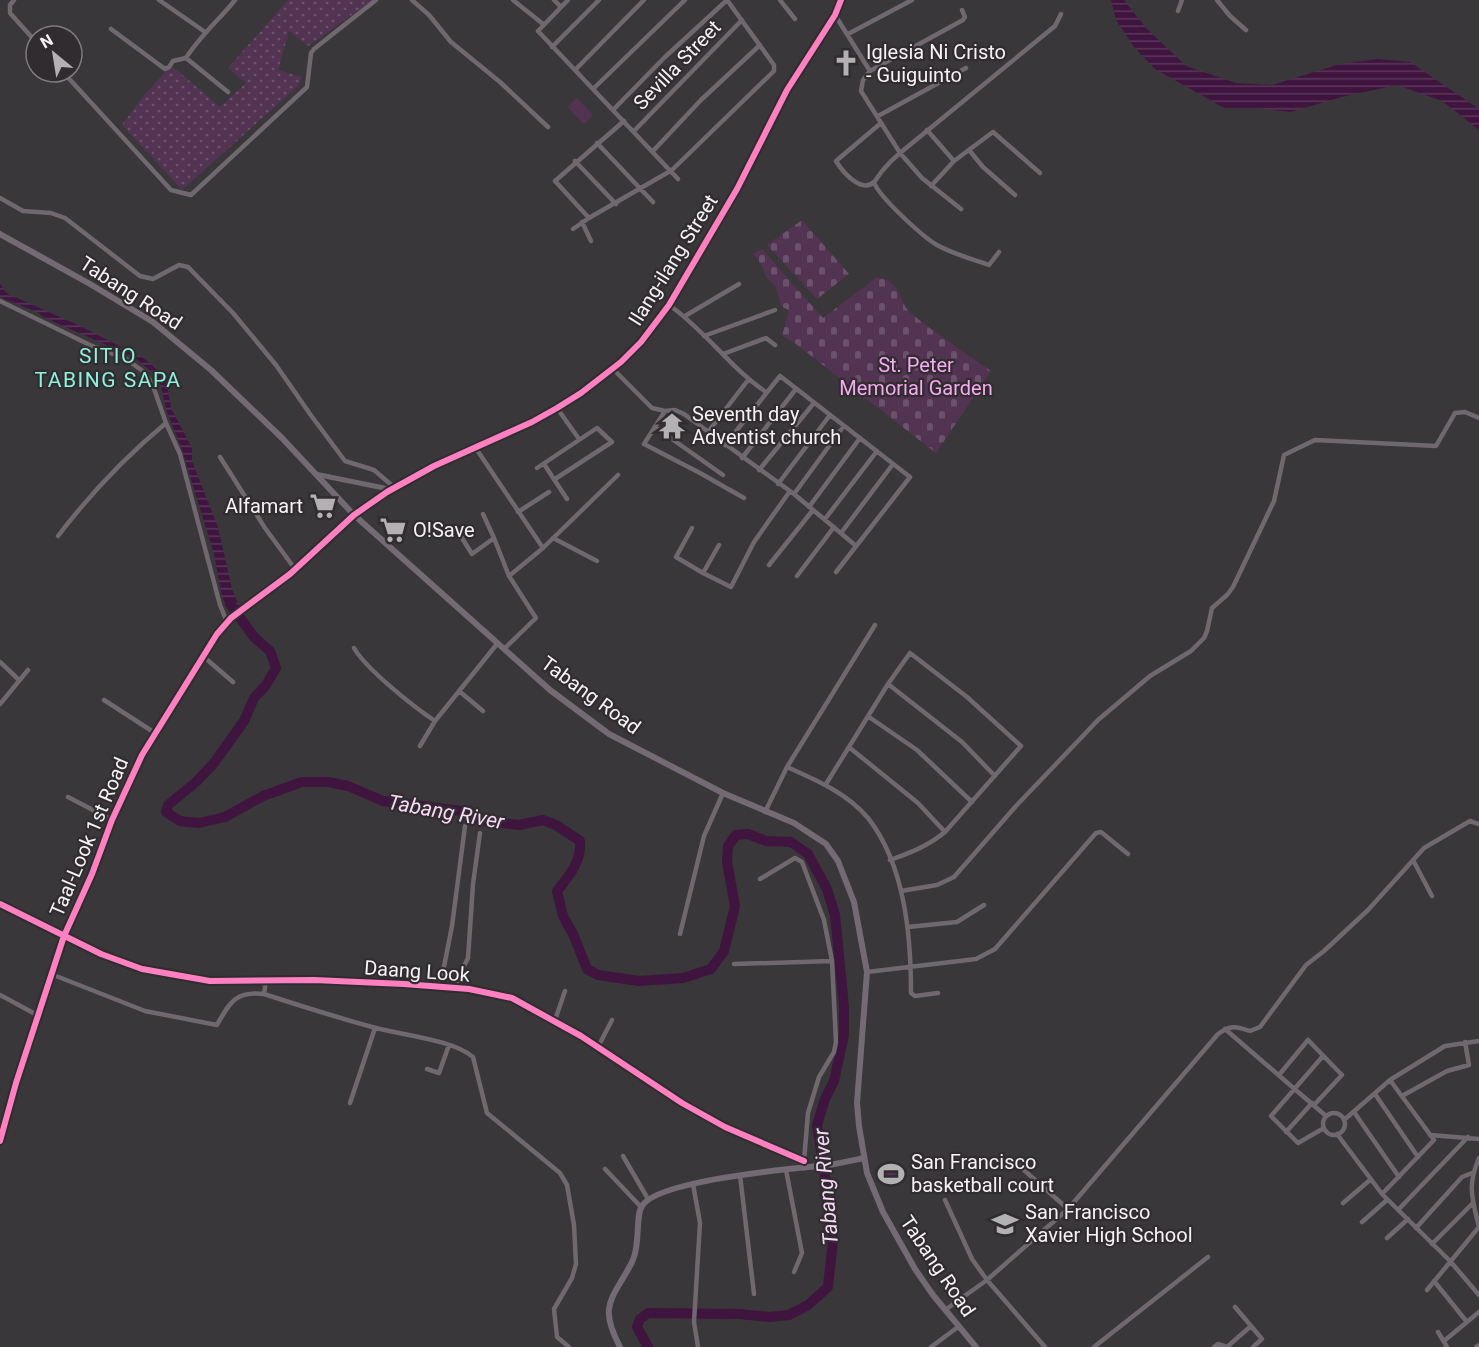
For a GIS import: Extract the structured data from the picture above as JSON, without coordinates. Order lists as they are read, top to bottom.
{
  "streets": {
    "main road": ["Tabang Road"],
    "street": [
      "Sevilla Street",
      "Ilang-ilang Street",
      "Taal-Look 1st Road",
      "Daang Look"
    ]
  },
  "crossings": [
    ["Ilang-ilang Street", "Taal-Look 1st Road"],
    ["Tabang Road", "Taal-Look 1st Road"],
    ["Taal-Look 1st Road", "Daang Look"]
  ],
  "districts": ["SITIO TABING SAPA"],
  "water": ["Tabang River"],
  "parks": ["St. Peter Memorial Garden"],
  "places": {
    "church": ["Iglesia Ni Cristo - Guiguinto"],
    "temple": ["Seventh day Adventist church"],
    "supermarket": ["Alfamart", "O!Save"],
    "sports": ["San Francisco basketball court"],
    "school or university": ["San Francisco Xavier High School"]
  },
  "north": "top left"
}
